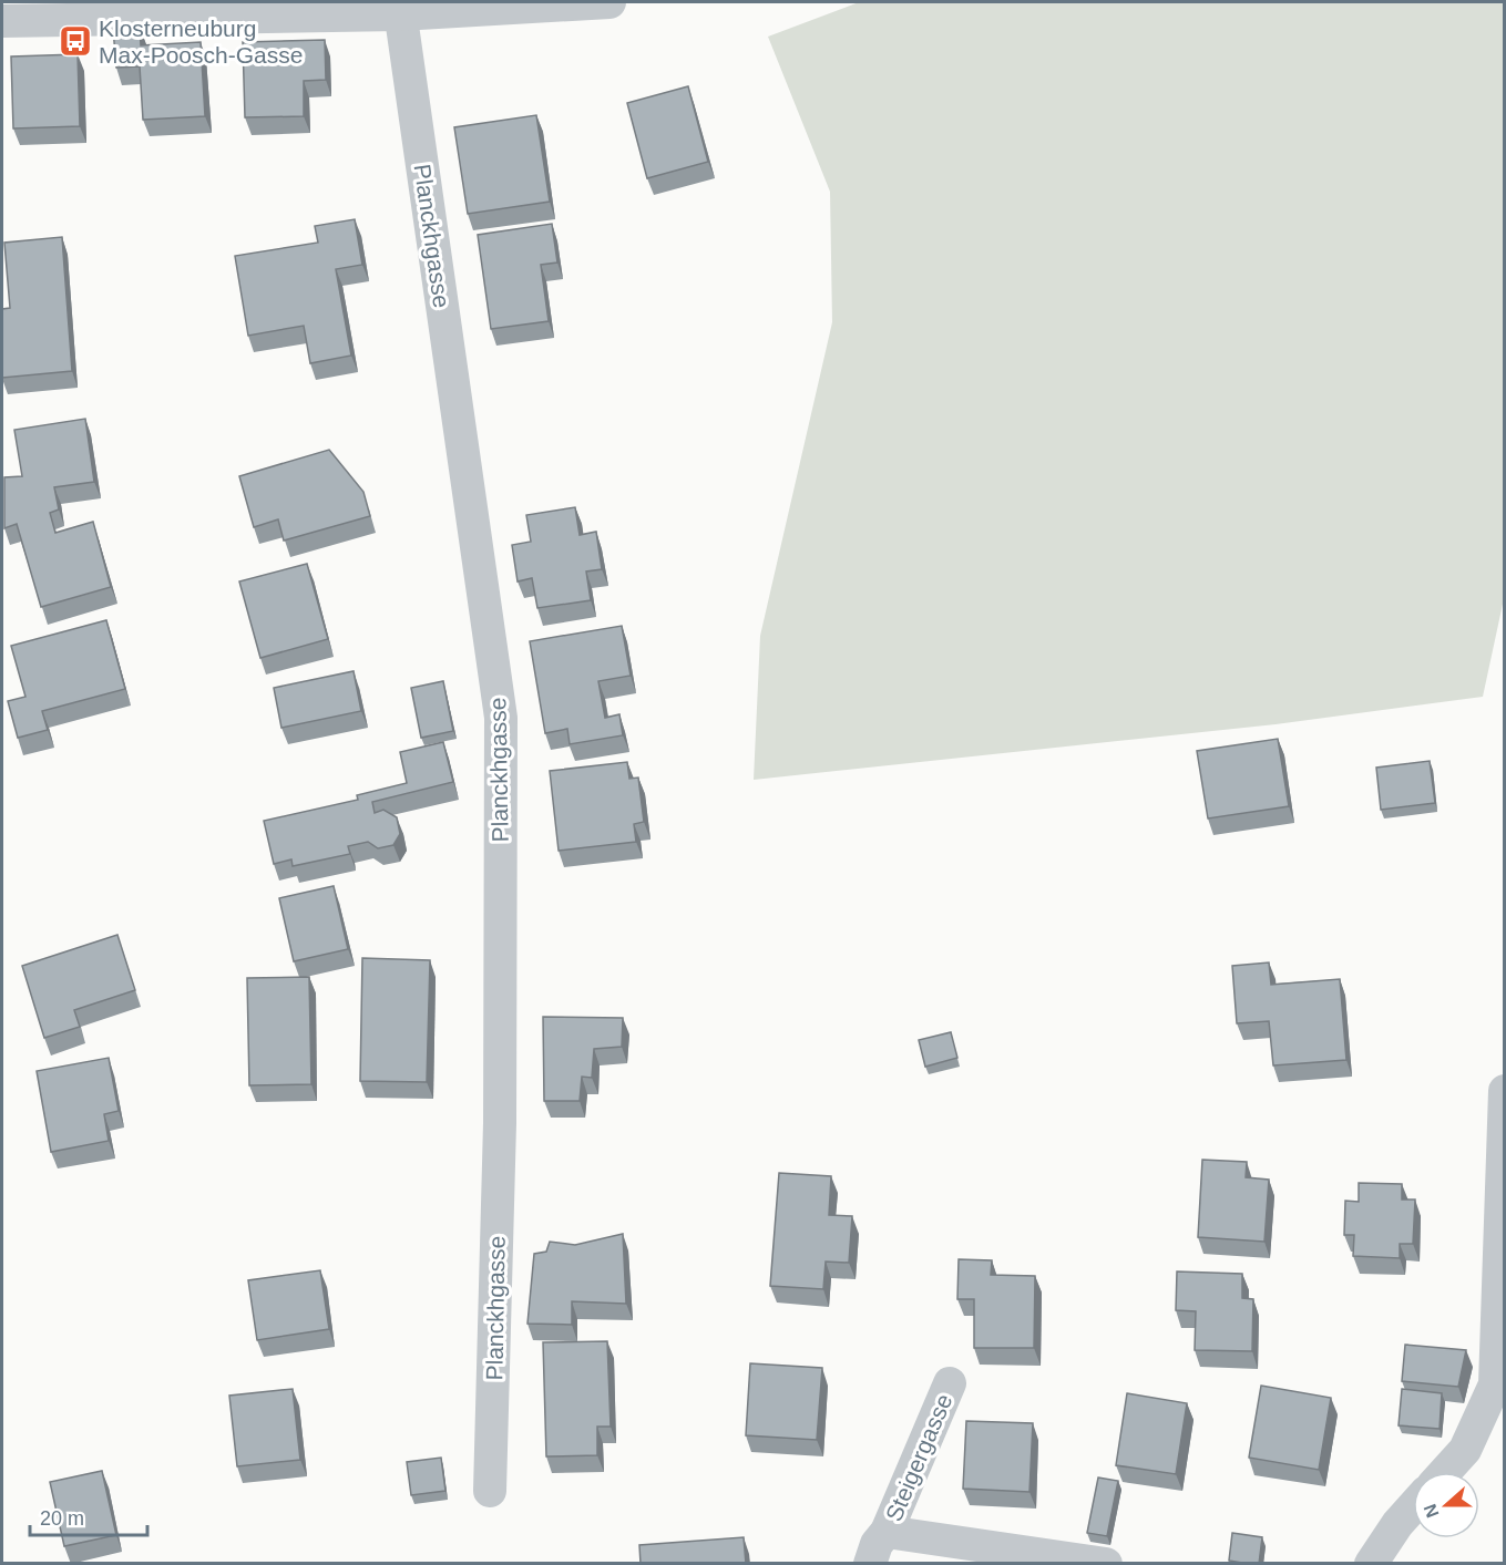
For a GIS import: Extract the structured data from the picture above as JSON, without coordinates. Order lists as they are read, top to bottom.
{
  "streets": {
    "street": ["Planckhgasse", "Steigergasse"]
  },
  "places": {
    "bus stop": ["Klosterneuburg Max-Poosch-Gasse"]
  },
  "scale_bar": "20 m",
  "north": "left"
}
